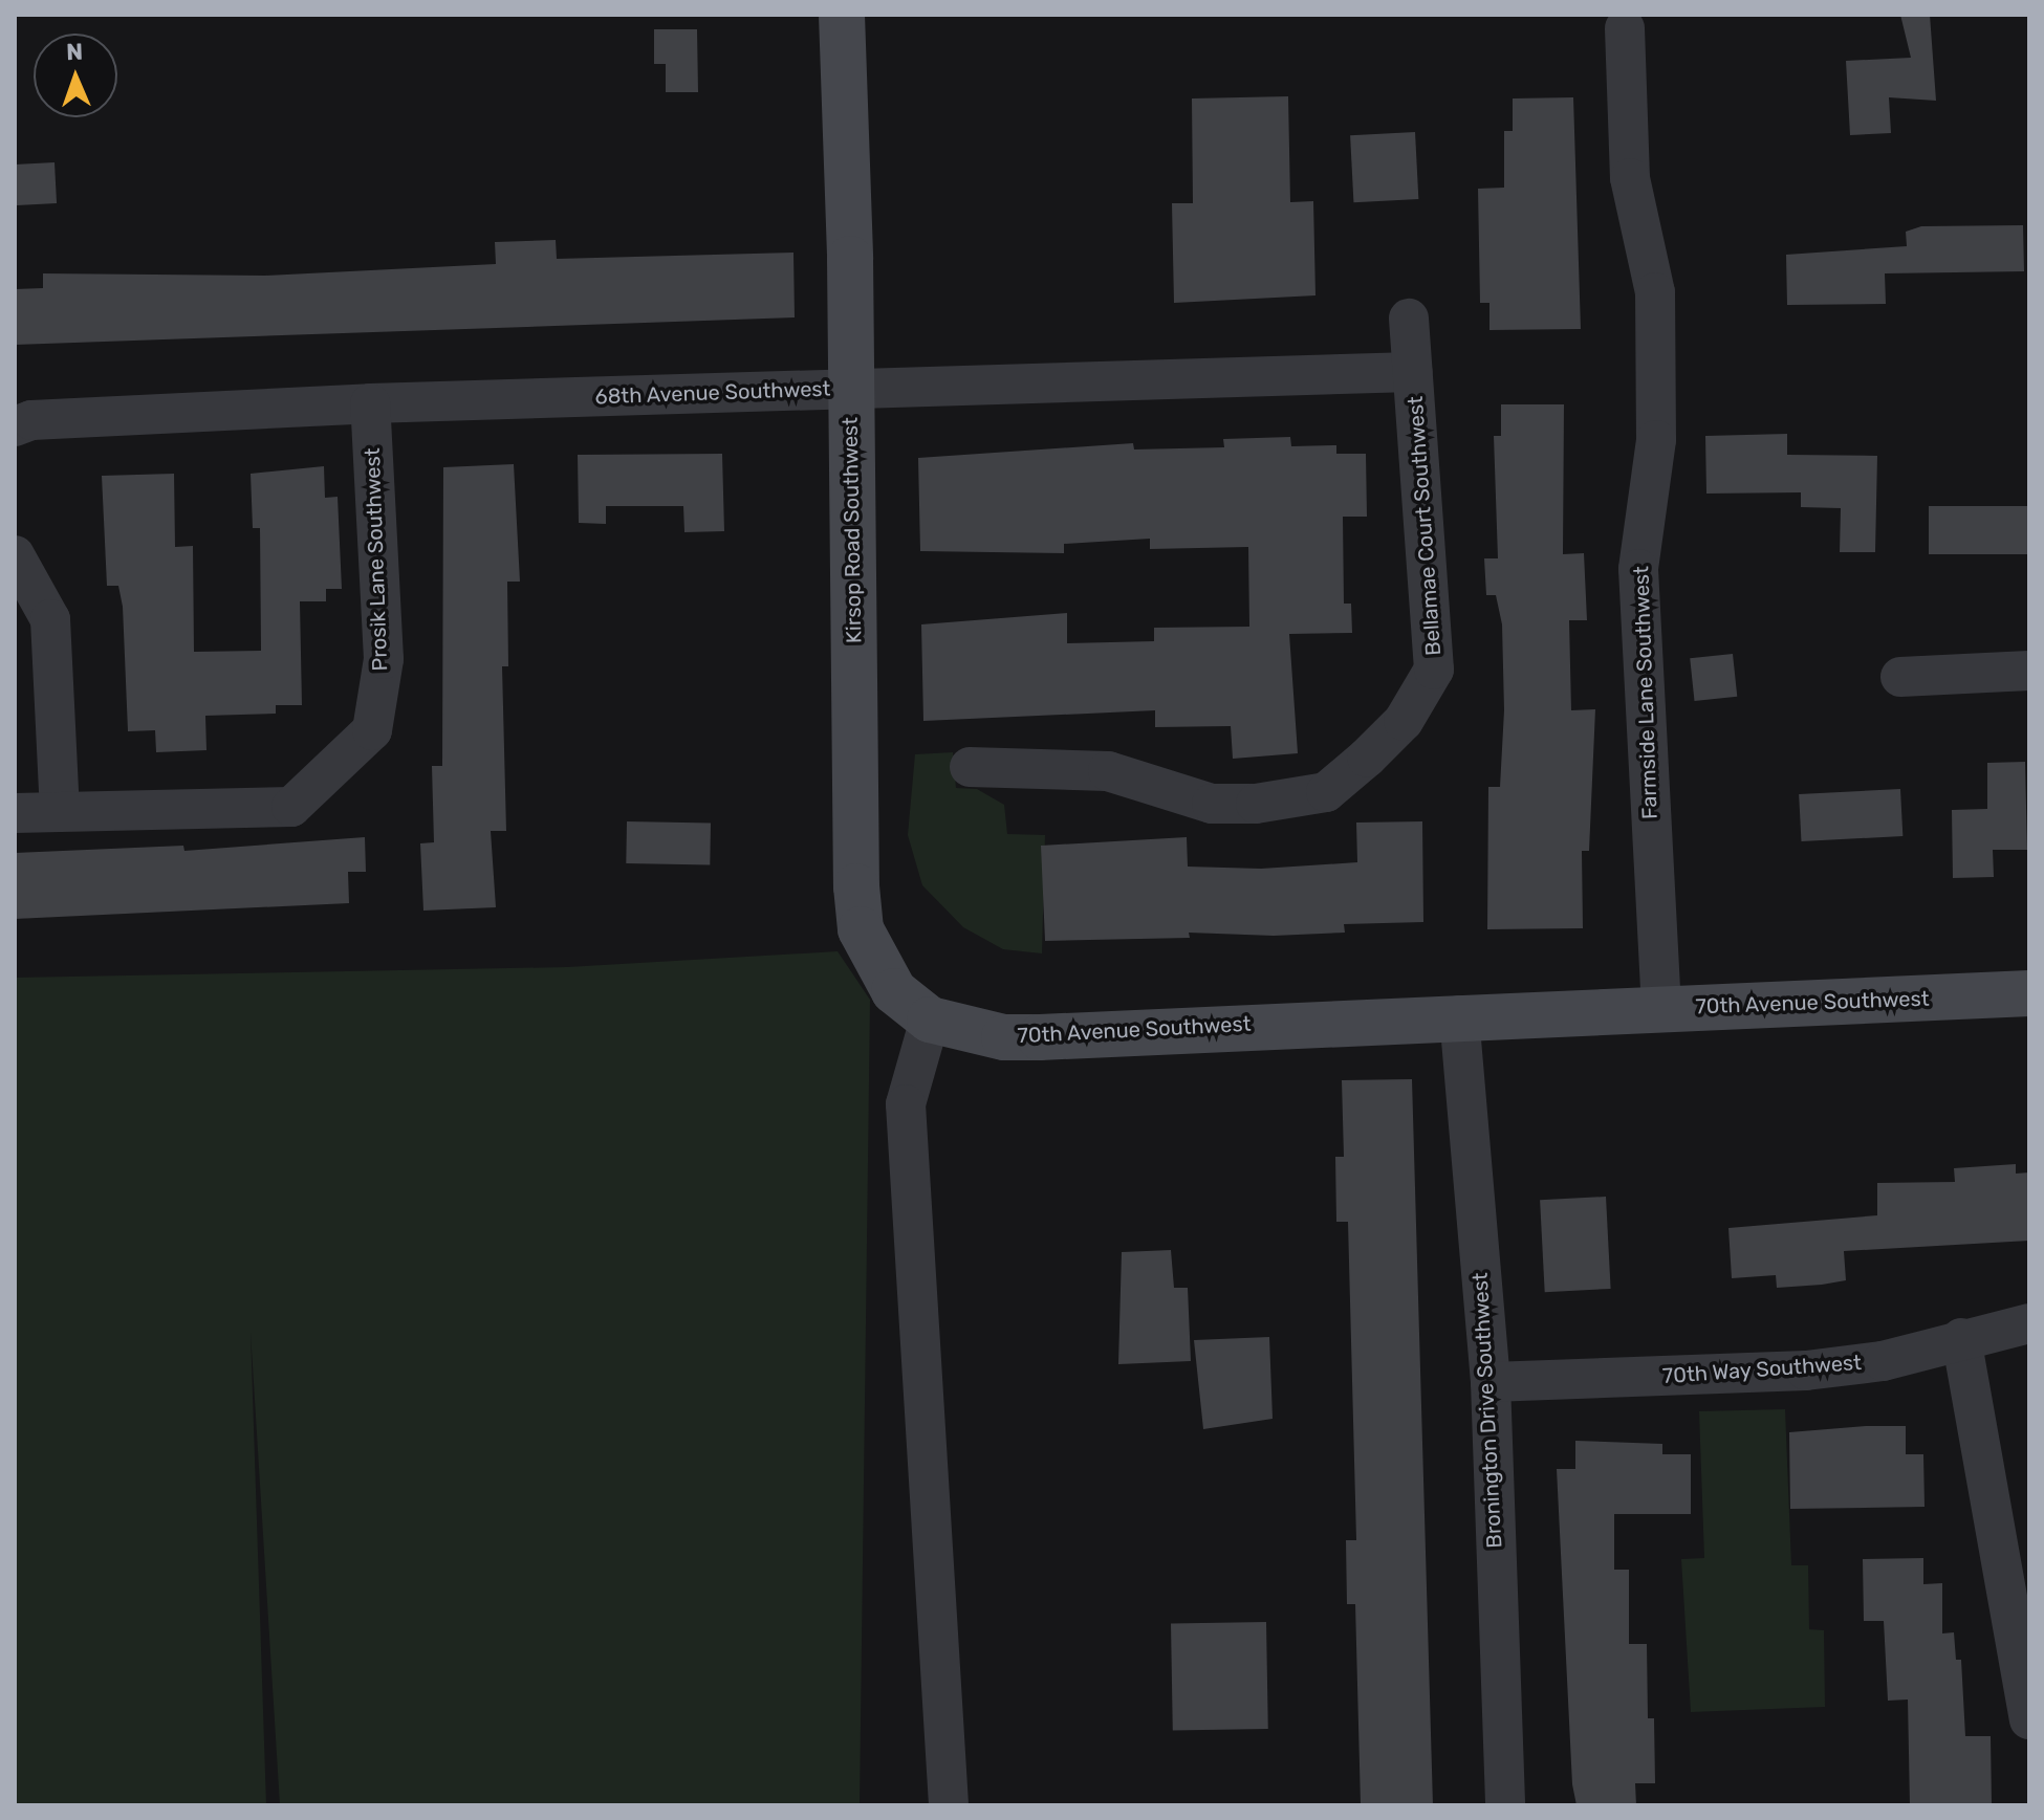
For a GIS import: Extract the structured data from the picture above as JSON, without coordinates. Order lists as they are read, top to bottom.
{
  "streets": {
    "street": [
      "68th Avenue Southwest",
      "Bellamae Court Southwest",
      "Kirsop Road Southwest",
      "Prosik Lane Southwest",
      "Farmside Lane Southwest",
      "70th Avenue Southwest",
      "70th Way Southwest",
      "Bronington Drive Southwest"
    ]
  },
  "crossings": [
    ["68th Avenue Southwest", "Bellamae Court Southwest"],
    ["68th Avenue Southwest", "Kirsop Road Southwest"],
    ["68th Avenue Southwest", "Prosik Lane Southwest"],
    ["Kirsop Road Southwest", "70th Avenue Southwest"],
    ["Farmside Lane Southwest", "70th Avenue Southwest"],
    ["70th Avenue Southwest", "Bronington Drive Southwest"],
    ["70th Way Southwest", "Bronington Drive Southwest"]
  ],
  "north": "top"
}
